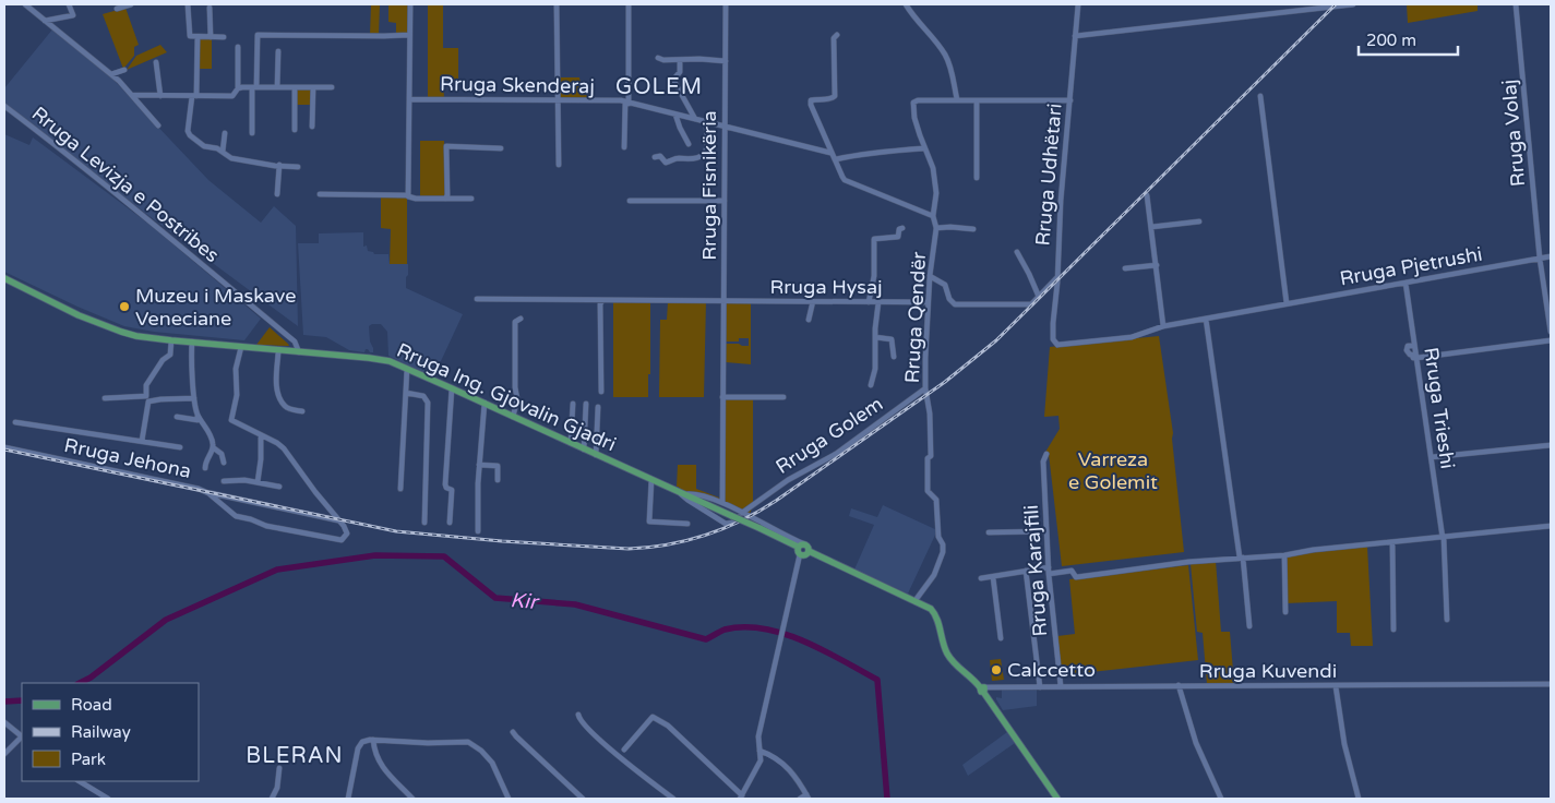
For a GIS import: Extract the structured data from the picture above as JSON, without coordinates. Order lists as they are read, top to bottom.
{
  "streets": {
    "main road": ["Rruga Ing. Gjovalin Gjadri"],
    "street": [
      "Rruga Skenderaj",
      "Rruga Volaj",
      "Rruga Udhëtari",
      "Rruga Levizja e Postribes",
      "Rruga Fisnikëria",
      "Rruga Pjetrushi",
      "Rruga Hysaj",
      "Rruga Qendër",
      "Rruga Trieshi",
      "Rruga Golem",
      "Rruga Jehona",
      "Rruga Karajfili",
      "Rruga Kuvendi"
    ]
  },
  "crossings": [
    ["Rruga Skenderaj", "Rruga Fisnikëria"],
    ["Rruga Volaj", "Rruga Pjetrushi"],
    ["Rruga Udhëtari", "Rruga Pjetrushi"],
    ["Rruga Udhëtari", "Rruga Qendër"],
    ["Rruga Levizja e Postribes", "Rruga Ing. Gjovalin Gjadri"],
    ["Rruga Fisnikëria", "Rruga Hysaj"],
    ["Rruga Pjetrushi", "Rruga Trieshi"],
    ["Rruga Hysaj", "Rruga Qendër"],
    ["Rruga Qendër", "Rruga Golem"],
    ["Rruga Karajfili", "Rruga Kuvendi"]
  ],
  "districts": ["GOLEM", "BLERAN"],
  "water": ["Kir"],
  "parks": ["Varreza e Golemit"],
  "places": ["Muzeu i Maskave Veneciane", "Calccetto"],
  "legend": ["Road", "Railway", "Park"],
  "scale_bar": "200 m"
}
